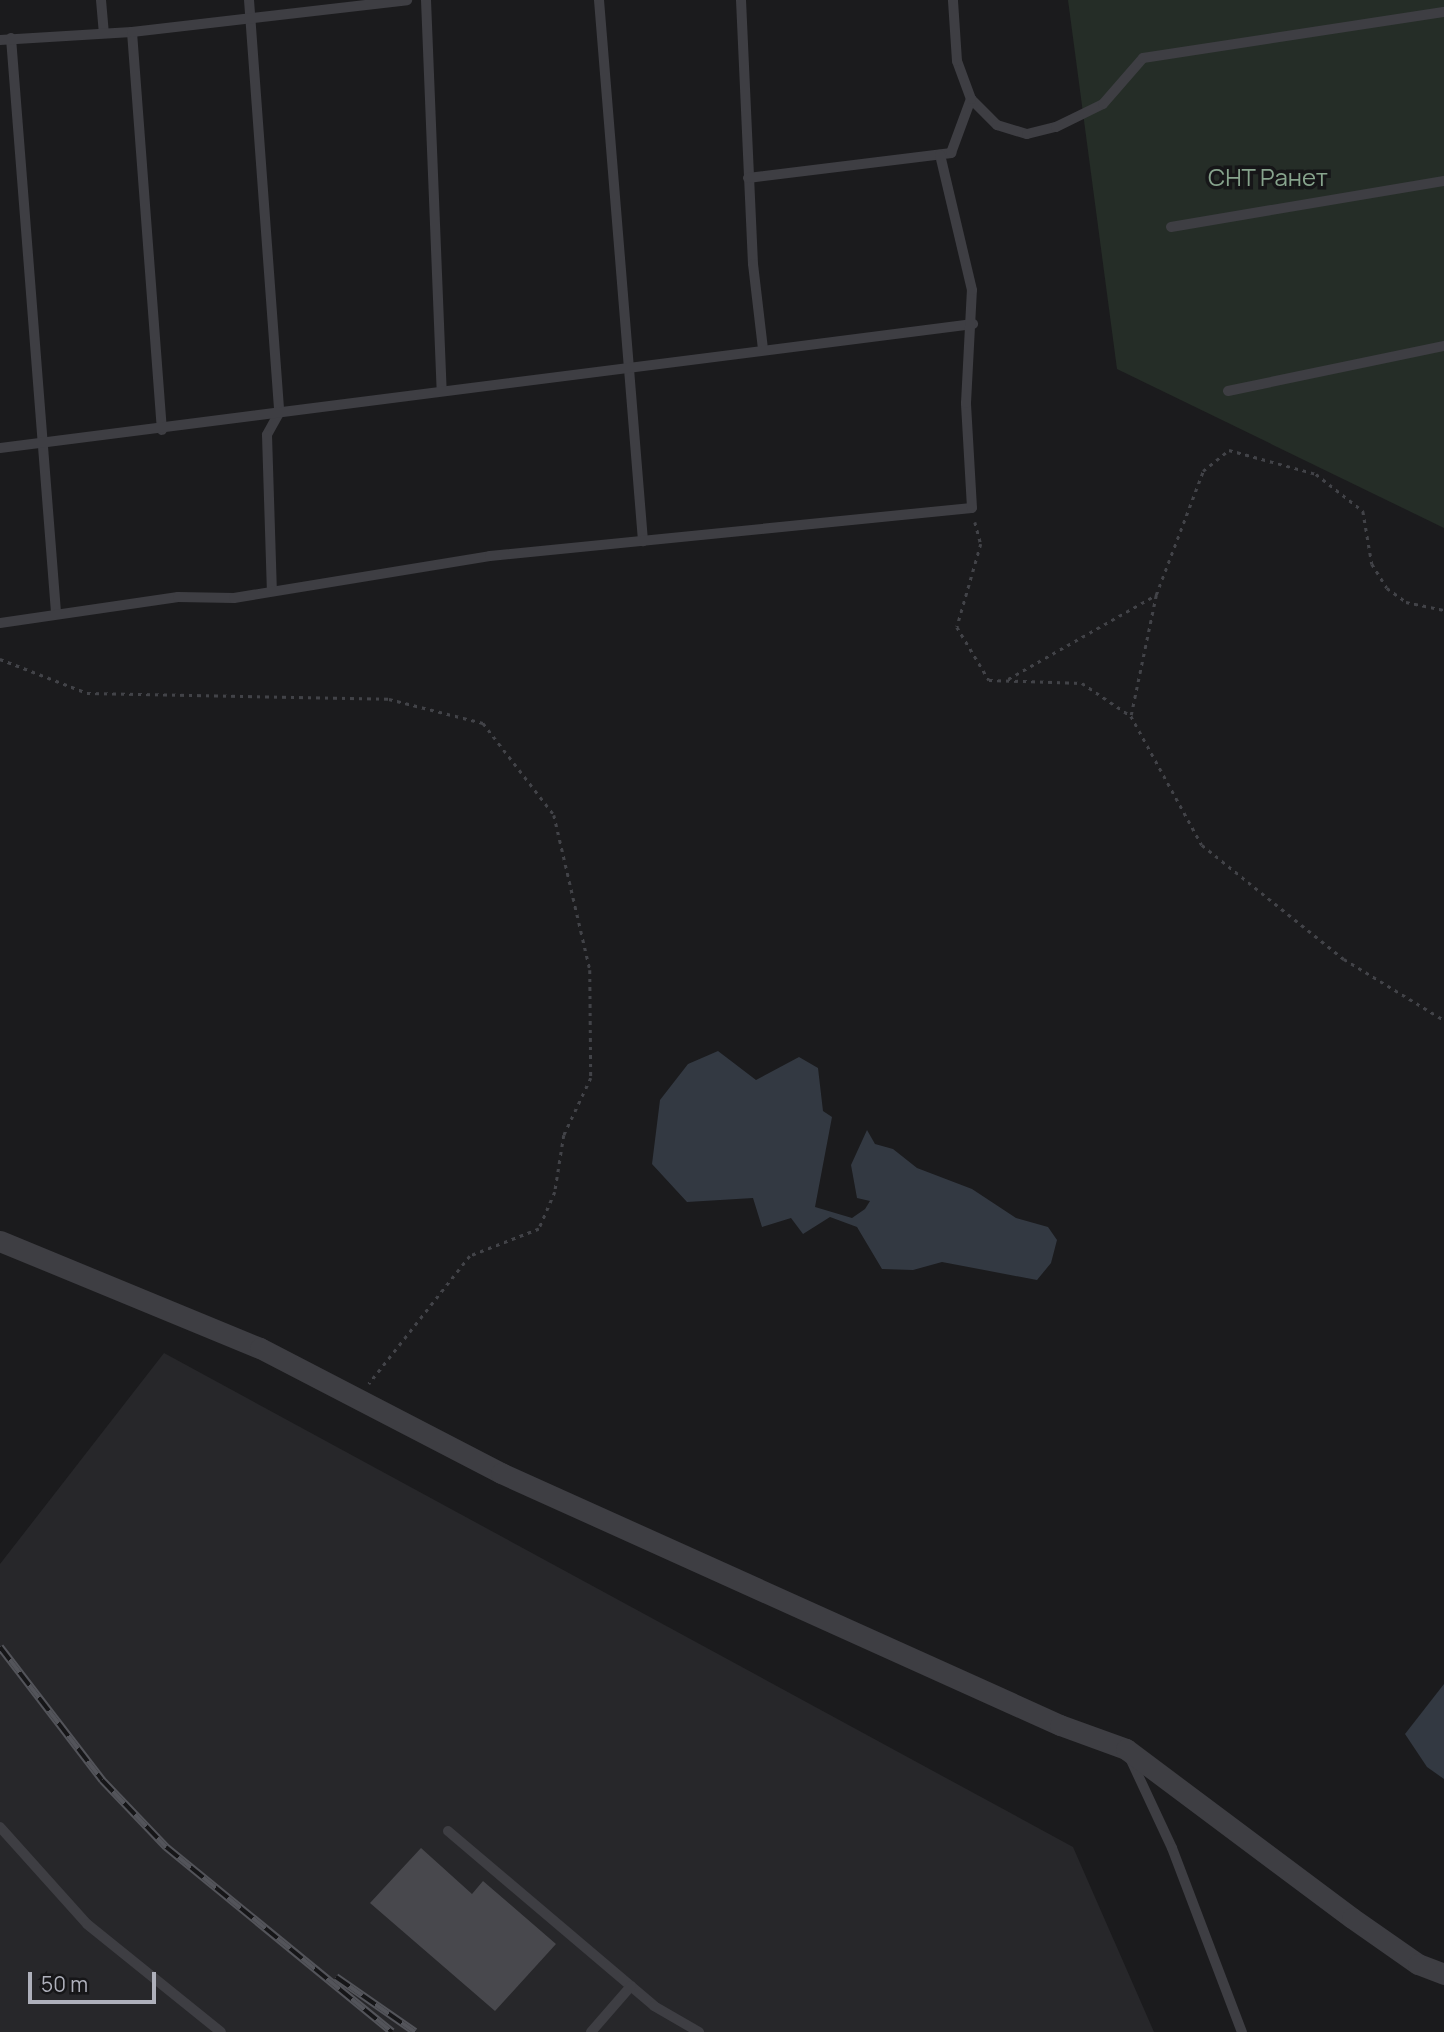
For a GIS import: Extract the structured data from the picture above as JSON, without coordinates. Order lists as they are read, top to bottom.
{
  "parks": ["СНТ Ранет"],
  "scale_bar": "50 m"
}
